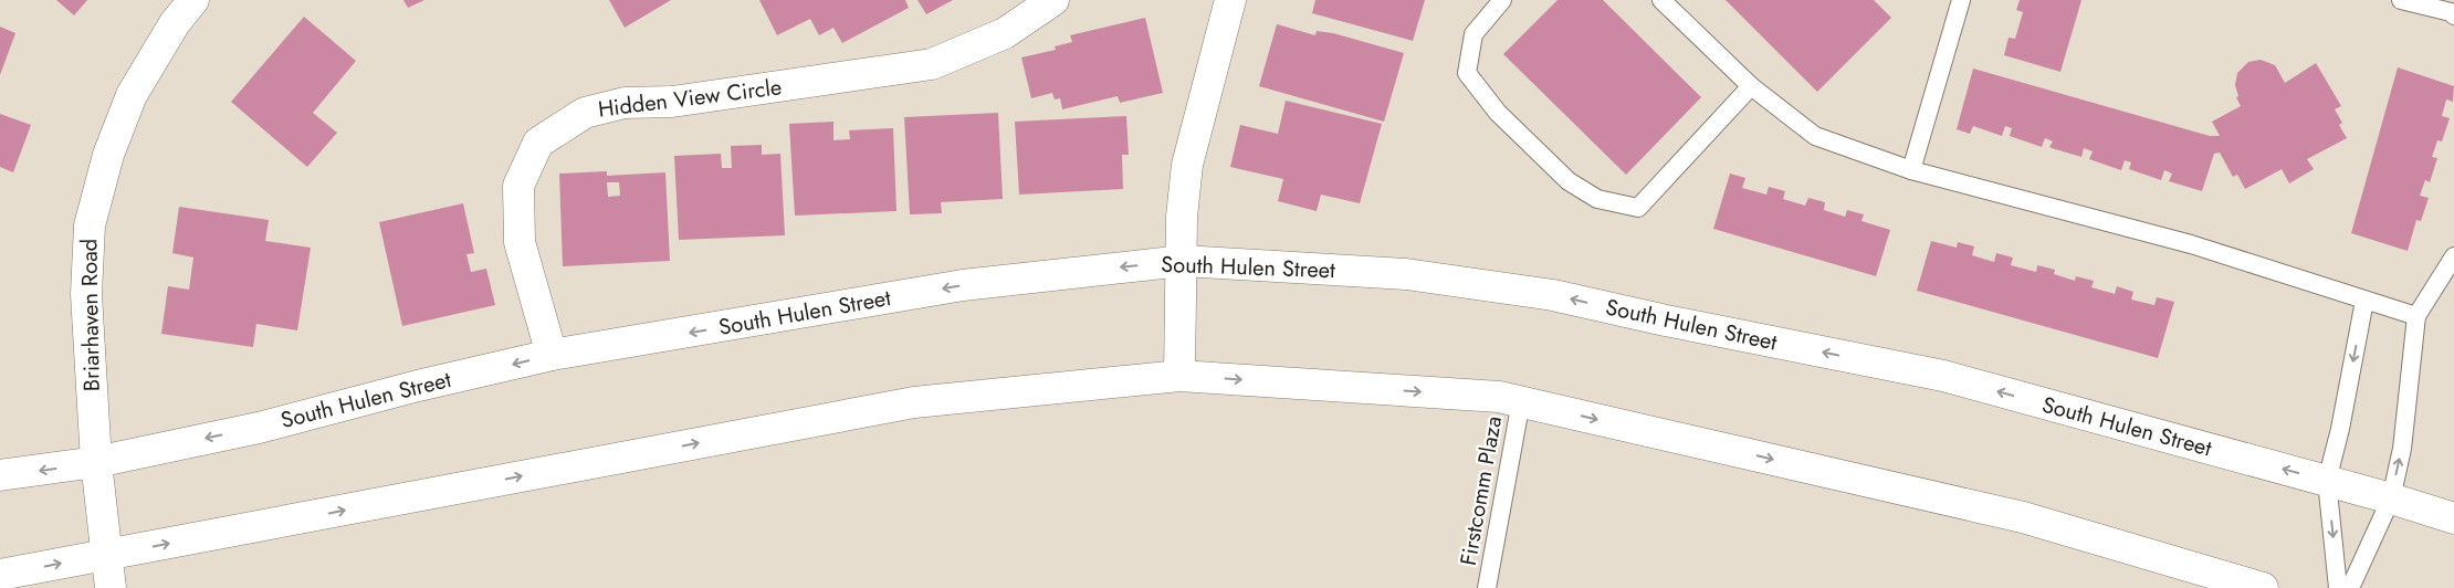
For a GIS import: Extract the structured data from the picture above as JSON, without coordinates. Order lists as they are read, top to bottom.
{
  "streets": {
    "main road": ["Hidden View Circle", "South Hulen Street", "Briarhaven Road"],
    "lane": ["Firstcomm Plaza"]
  },
  "crossings": [
    ["Hidden View Circle", "South Hulen Street"],
    ["South Hulen Street", "Briarhaven Road"]
  ]
}
